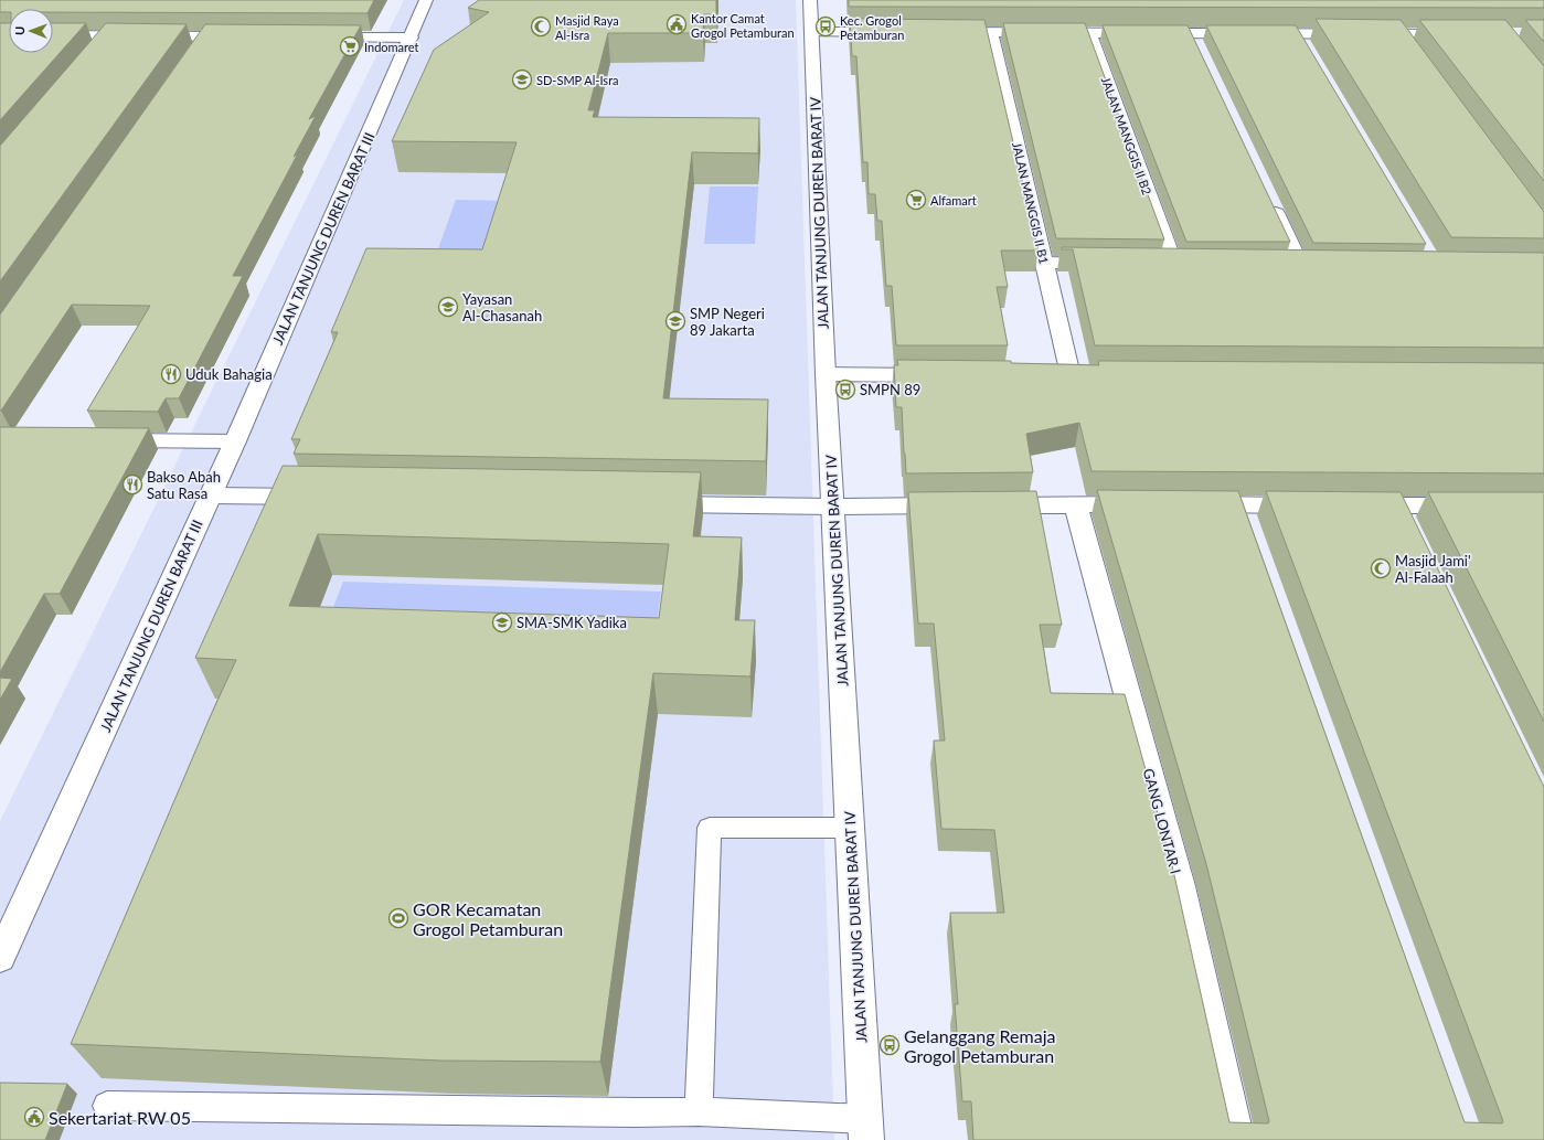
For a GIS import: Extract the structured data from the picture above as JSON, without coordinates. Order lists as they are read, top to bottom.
{
  "streets": {
    "street": [
      "JALAN MANGGIS II B2",
      "JALAN MANGGIS II B1",
      "JALAN TANJUNG DUREN BARAT IV",
      "JALAN TANJUNG DUREN BARAT III",
      "GANG LONTAR I"
    ]
  },
  "places": {
    "public building": ["Kantor Camat Grogol Petamburan", "Sekertariat RW 05"],
    "mosque": ["Masjid Raya Al-Isra", "Masjid Jami' Al-Falaah"],
    "bus stop": ["Kec. Grogol Petamburan", "SMPN 89", "Gelanggang Remaja Grogol Petamburan"],
    "supermarket": ["Indomaret", "Alfamart"],
    "school or university": [
      "SD-SMP Al-Isra",
      "Yayasan Al-Chasanah",
      "SMP Negeri 89 Jakarta",
      "SMA-SMK Yadika"
    ],
    "restaurant": ["Uduk Bahagia", "Bakso Abah Satu Rasa"],
    "sports": ["GOR Kecamatan Grogol Petamburan"]
  },
  "north": "left"
}
